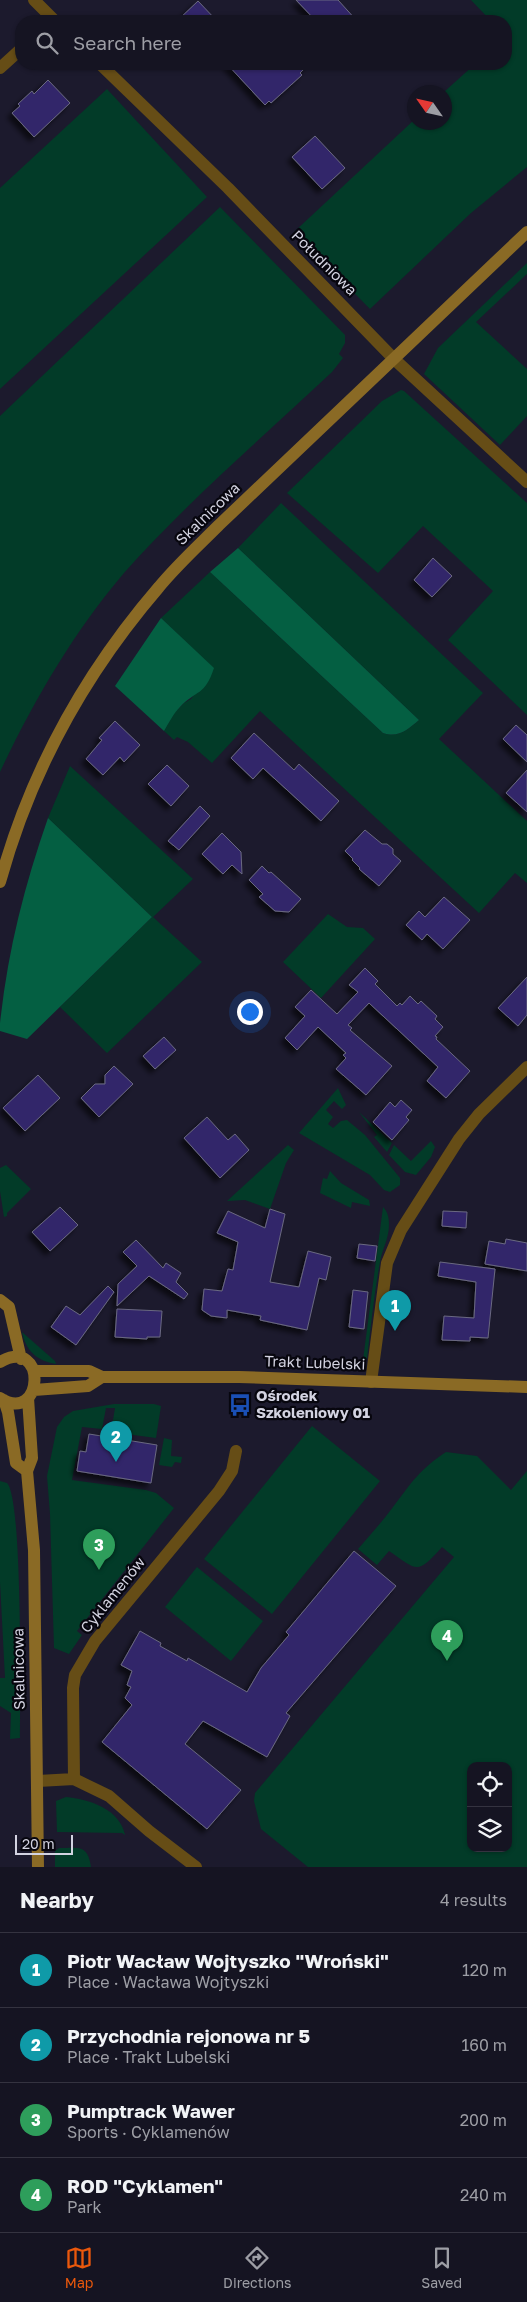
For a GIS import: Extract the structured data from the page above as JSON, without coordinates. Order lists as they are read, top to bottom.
{
  "streets": {
    "street": [
      "Południowa",
      "Skalnicowa",
      "Trakt Lubelski",
      "Cyklamenów"
    ]
  },
  "crossings": [
    ["Południowa", "Skalnicowa"],
    ["Skalnicowa", "Trakt Lubelski"]
  ],
  "places": {
    "bus stop": ["Ośrodek Szkoleniowy 01"]
  },
  "scale_bar": "20 m",
  "north": "top left",
  "page": {
    "search": "Search here",
    "pins": [
      "1",
      "2",
      "3",
      "4"
    ],
    "scale": "20 m",
    "heading": ["Nearby", "4 results"],
    "list": [
      {
        "mark": "1",
        "name": "Piotr Wacław Wojtyszko \"Wroński\"",
        "note": "Place · Wacława Wojtyszki",
        "value": "120 m"
      },
      {
        "mark": "2",
        "name": "Przychodnia rejonowa nr 5",
        "note": "Place · Trakt Lubelski",
        "value": "160 m"
      },
      {
        "mark": "3",
        "name": "Pumptrack Wawer",
        "note": "Sports · Cyklamenów",
        "value": "200 m"
      },
      {
        "mark": "4",
        "name": "ROD \"Cyklamen\"",
        "note": "Park",
        "value": "240 m"
      }
    ],
    "nav": ["Map", "Directions", "Saved"]
  }
}
